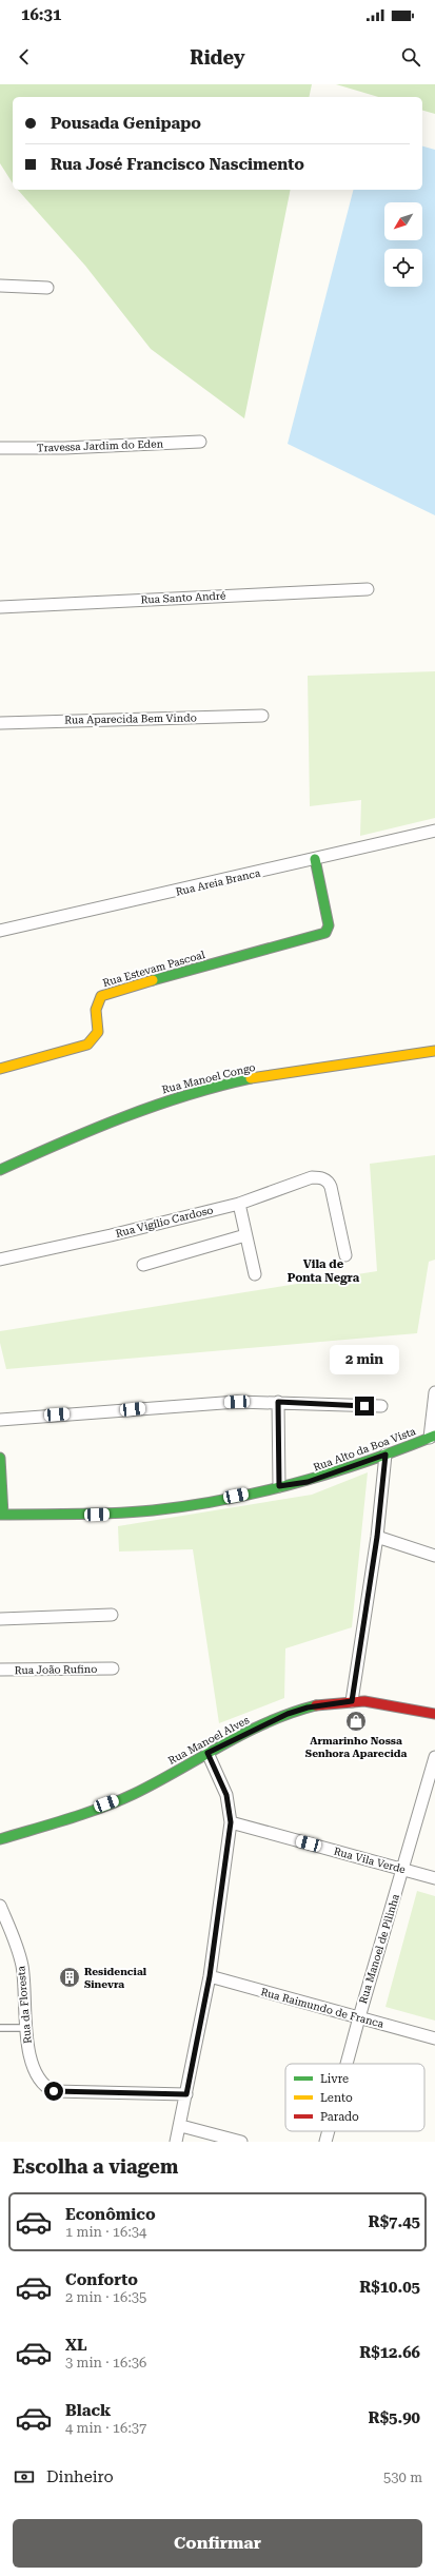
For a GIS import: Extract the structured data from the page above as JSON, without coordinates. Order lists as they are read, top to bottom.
{
  "streets": {
    "street": [
      "Travessa Jardim do Eden",
      "Rua Santo André",
      "Rua Aparecida Bem Vindo",
      "Rua Areia Branca",
      "Rua Estevam Pascoal",
      "Rua Manoel Congo",
      "Rua Vigílio Cardoso",
      "Rua Alto da Boa Vista",
      "Rua João Rufino",
      "Rua Manoel Alves",
      "Rua Vila Verde",
      "Rua Manoel de Pilinha",
      "Rua da Floresta",
      "Rua Raimundo de Franca"
    ]
  },
  "crossings": [
    ["Rua Areia Branca", "Rua Estevam Pascoal"],
    ["Rua Vila Verde", "Rua Manoel de Pilinha"],
    ["Rua Manoel de Pilinha", "Rua Raimundo de Franca"]
  ],
  "districts": ["Vila de Ponta Negra"],
  "places": {
    "shop": ["Armarinho Nossa Senhora Aparecida"],
    "building": ["Residencial Sinevra"]
  },
  "legend": ["Livre", "Lento", "Parado"],
  "north": "bottom left",
  "page": {
    "status": "16:31",
    "header": "Ridey",
    "banner": ["Pousada Genipapo", "Rua José Francisco Nascimento"],
    "bubble": "2 min",
    "heading": "Escolha a viagem",
    "list": [
      {
        "name": "Econômico",
        "note": "1 min · 16:34",
        "value": "R$7.45"
      },
      {
        "name": "Conforto",
        "note": "2 min · 16:35",
        "value": "R$10.05"
      },
      {
        "name": "XL",
        "note": "3 min · 16:36",
        "value": "R$12.66"
      },
      {
        "name": "Black",
        "note": "4 min · 16:37",
        "value": "R$5.90"
      }
    ],
    "pay": ["Dinheiro", "530 m"],
    "buttons": "Confirmar"
  }
}
